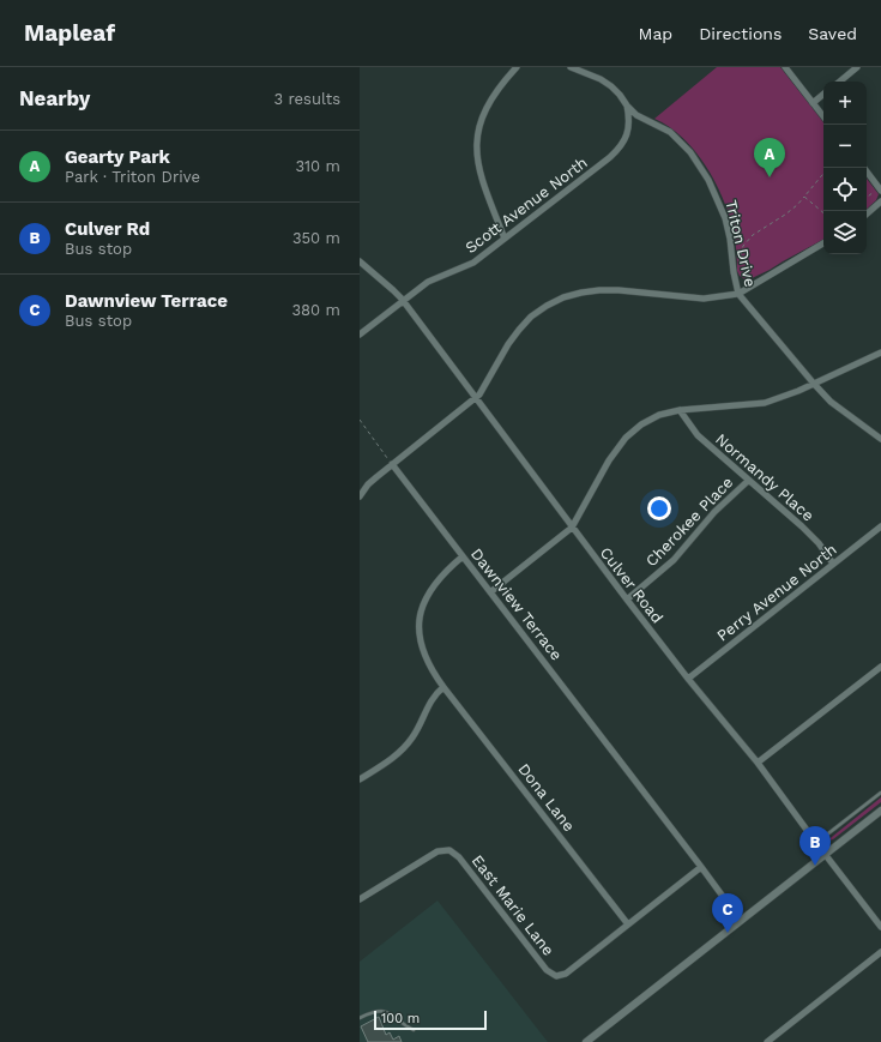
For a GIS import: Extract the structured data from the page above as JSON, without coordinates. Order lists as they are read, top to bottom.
{
  "streets": {
    "street": [
      "Scott Avenue North",
      "Triton Drive",
      "Normandy Place",
      "Cherokee Place",
      "Culver Road",
      "Perry Avenue North",
      "Dawnview Terrace",
      "Dona Lane",
      "East Marie Lane"
    ]
  },
  "crossings": [
    ["Scott Avenue North", "Triton Drive"],
    ["Scott Avenue North", "Culver Road"],
    ["Normandy Place", "Cherokee Place"],
    ["Normandy Place", "Perry Avenue North"],
    ["Cherokee Place", "Culver Road"],
    ["Culver Road", "Perry Avenue North"],
    ["Dawnview Terrace", "Dona Lane"],
    ["Dona Lane", "East Marie Lane"]
  ],
  "scale_bar": "100 m",
  "page": {
    "header": "Mapleaf",
    "nav": ["Map", "Directions", "Saved"],
    "heading": ["Nearby", "3 results"],
    "map_buttons": ["+", "−"],
    "list": [
      {
        "mark": "A",
        "name": "Gearty Park",
        "note": "Park · Triton Drive",
        "value": "310 m"
      },
      {
        "mark": "B",
        "name": "Culver Rd",
        "note": "Bus stop",
        "value": "350 m"
      },
      {
        "mark": "C",
        "name": "Dawnview Terrace",
        "note": "Bus stop",
        "value": "380 m"
      }
    ],
    "pins": ["A", "B", "C"],
    "scale": "100 m"
  }
}
